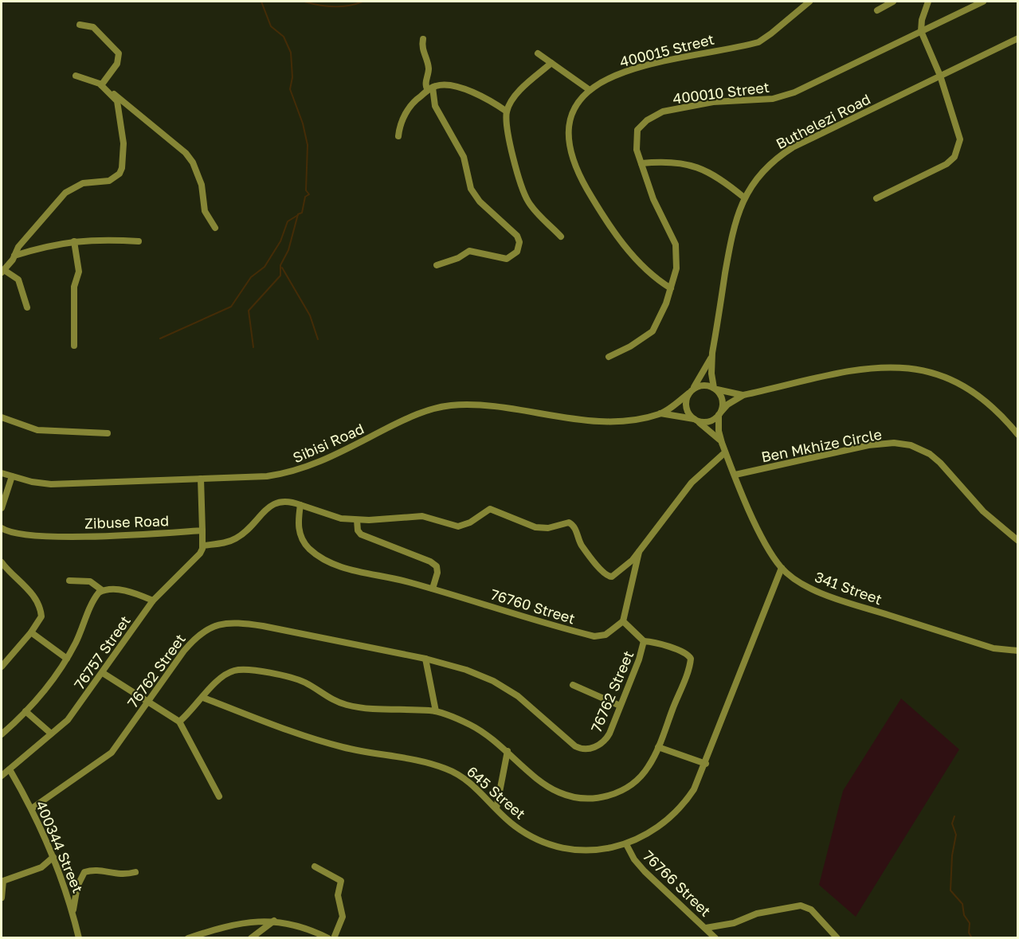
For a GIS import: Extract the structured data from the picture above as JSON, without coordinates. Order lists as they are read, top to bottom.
{
  "streets": {
    "street": [
      "400015 Street",
      "400010 Street",
      "Buthelezi Road",
      "Sibisi Road",
      "Ben Mkhize Circle",
      "Zibuse Road",
      "341 Street",
      "76760 Street",
      "76757 Street",
      "76762 Street",
      "645 Street",
      "400344 Street",
      "76766 Street"
    ]
  },
  "crossings": [
    ["400015 Street", "400010 Street"],
    ["Buthelezi Road", "Sibisi Road"],
    ["Buthelezi Road", "341 Street"],
    ["Sibisi Road", "341 Street"],
    ["Ben Mkhize Circle", "341 Street"],
    ["341 Street", "645 Street"],
    ["76757 Street", "400344 Street"],
    ["76762 Street", "645 Street"],
    ["76762 Street", "400344 Street"],
    ["645 Street", "76766 Street"]
  ]
}
